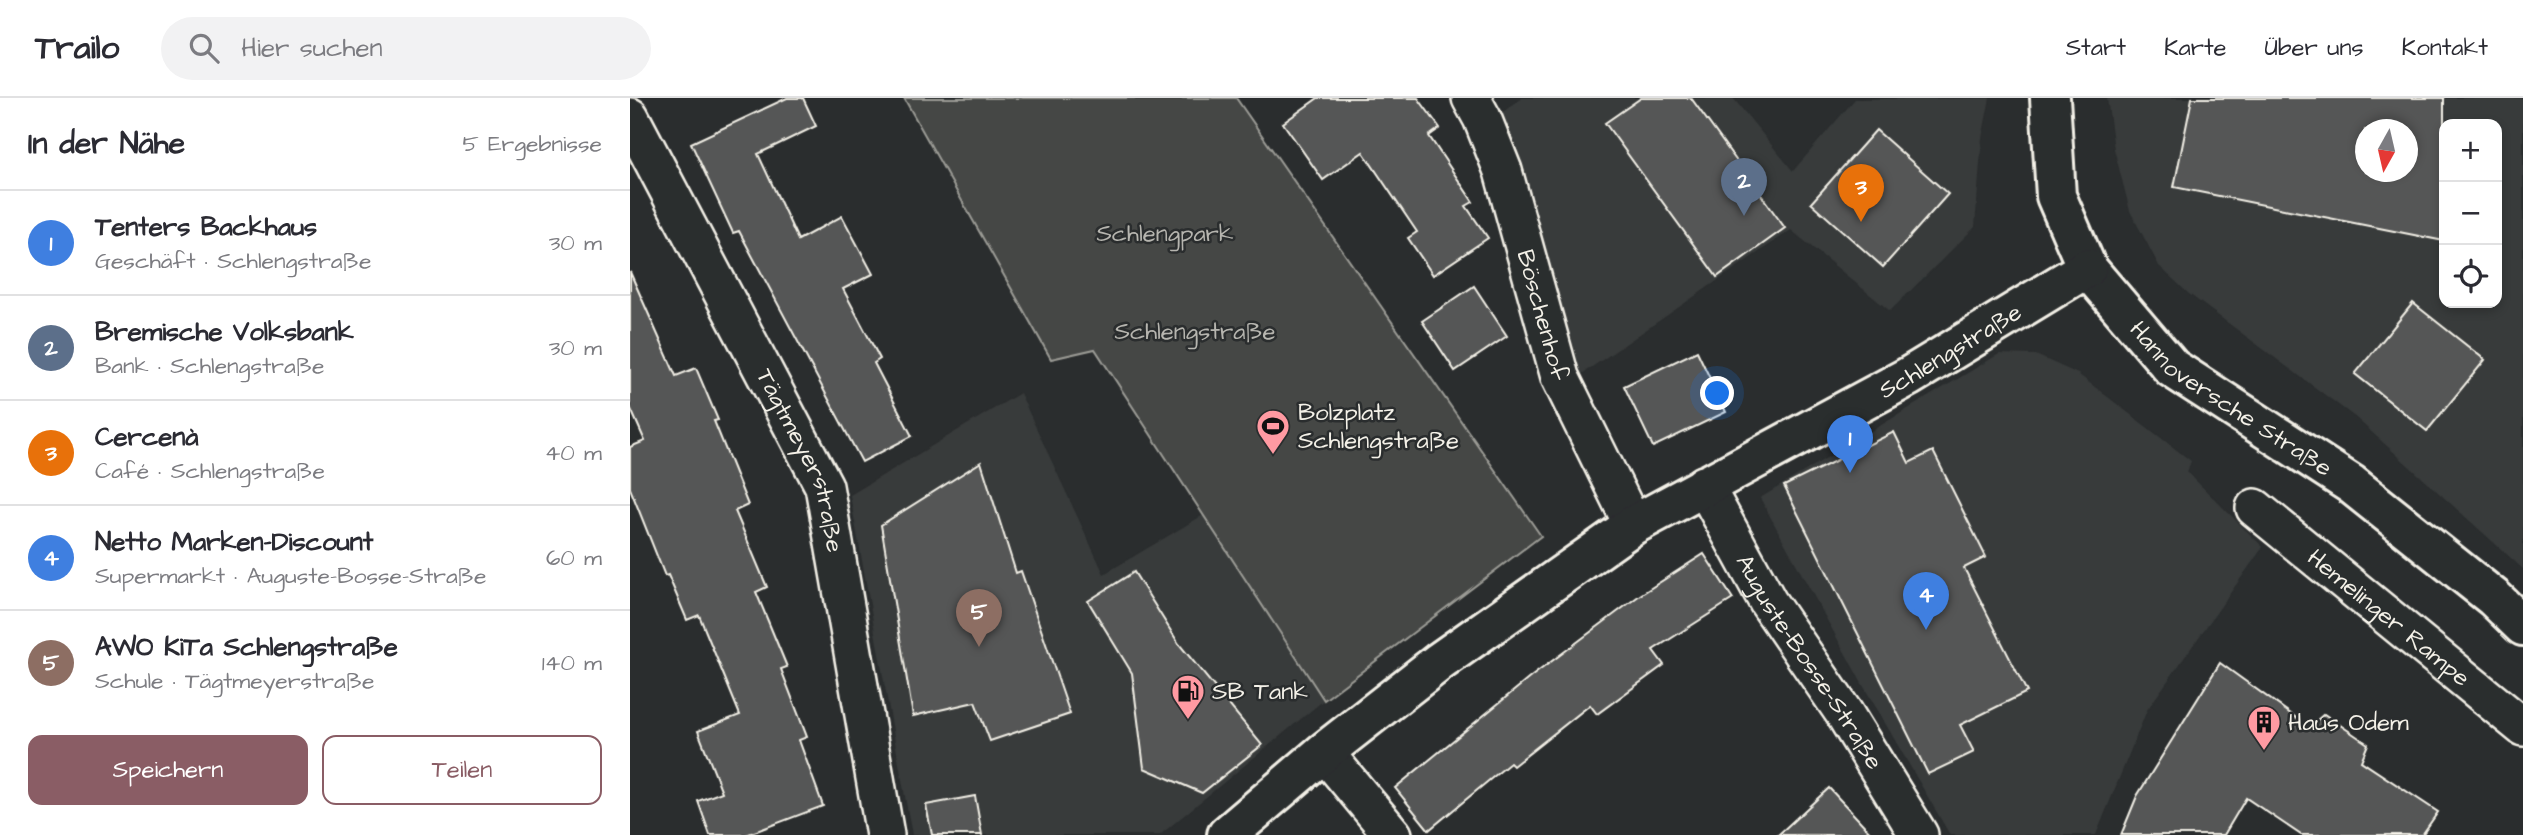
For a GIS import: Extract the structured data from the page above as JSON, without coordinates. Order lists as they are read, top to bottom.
{
  "streets": {
    "street": [
      "Böschenhof",
      "Schlengstraße",
      "Hannoversche Straße",
      "Tägtmeyerstraße",
      "Hemelinger Rampe",
      "Auguste-Bosse-Straße"
    ]
  },
  "crossings": [
    ["Böschenhof", "Schlengstraße"],
    ["Schlengstraße", "Hannoversche Straße"],
    ["Schlengstraße", "Auguste-Bosse-Straße"]
  ],
  "parks": ["Schlengpark", "Schlengstraße"],
  "places": {
    "sports": ["Bolzplatz Schlengstraße"],
    "fuel station": ["SB Tank"],
    "building": ["Haus Odem"]
  },
  "north": "bottom",
  "page": {
    "header": "Trailo",
    "search": "Hier suchen",
    "nav": [
      "Start",
      "Karte",
      "Über uns",
      "Kontakt"
    ],
    "heading": ["In der Nähe", "5 Ergebnisse"],
    "map_buttons": ["+", "−"],
    "pins": [
      "2",
      "3",
      "1",
      "4",
      "5"
    ],
    "list": [
      {
        "mark": "1",
        "name": "Tenters Backhaus",
        "note": "Geschäft · Schlengstraße",
        "value": "30 m"
      },
      {
        "mark": "2",
        "name": "Bremische Volksbank",
        "note": "Bank · Schlengstraße",
        "value": "30 m"
      },
      {
        "mark": "3",
        "name": "Cercenà",
        "note": "Café · Schlengstraße",
        "value": "40 m"
      },
      {
        "mark": "4",
        "name": "Netto Marken-Discount",
        "note": "Supermarkt · Auguste-Bosse-Straße",
        "value": "60 m"
      },
      {
        "mark": "5",
        "name": "AWO KiTa Schlengstraße",
        "note": "Schule · Tägtmeyerstraße",
        "value": "140 m"
      }
    ],
    "buttons": ["Speichern", "Teilen"]
  }
}
